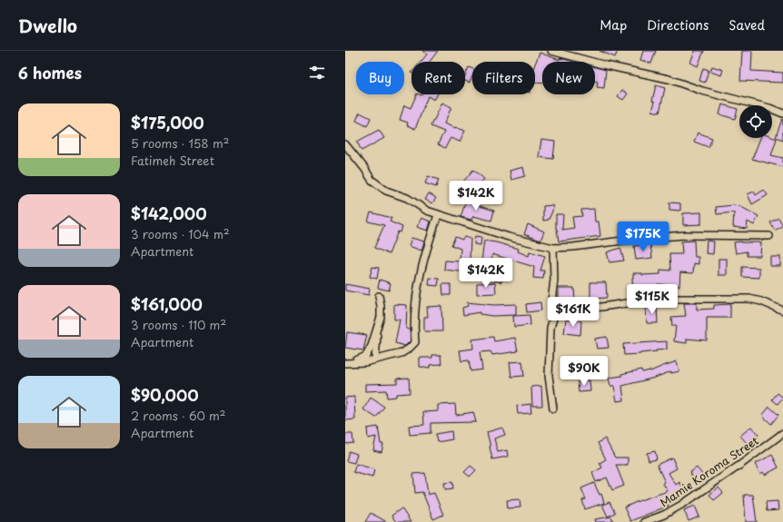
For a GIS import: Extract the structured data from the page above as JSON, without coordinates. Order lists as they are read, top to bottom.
{
  "streets": {
    "street": ["Mamie Koroma Street"]
  },
  "page": {
    "header": "Dwello",
    "nav": ["Map", "Directions", "Saved"],
    "heading": "6 homes",
    "chip": [
      "Buy",
      "Rent",
      "Filters",
      "New"
    ],
    "list": [
      {
        "name": "$175,000",
        "note": "5 rooms · 158 m² · Fatimeh Street"
      },
      {
        "name": "$142,000",
        "note": "3 rooms · 104 m² · Apartment"
      },
      {
        "name": "$161,000",
        "note": "3 rooms · 110 m² · Apartment"
      },
      {
        "name": "$90,000",
        "note": "2 rooms · 60 m² · Apartment"
      }
    ],
    "price": [
      "$142K",
      "$175K",
      "$142K",
      "$115K",
      "$161K",
      "$90K"
    ]
  }
}
